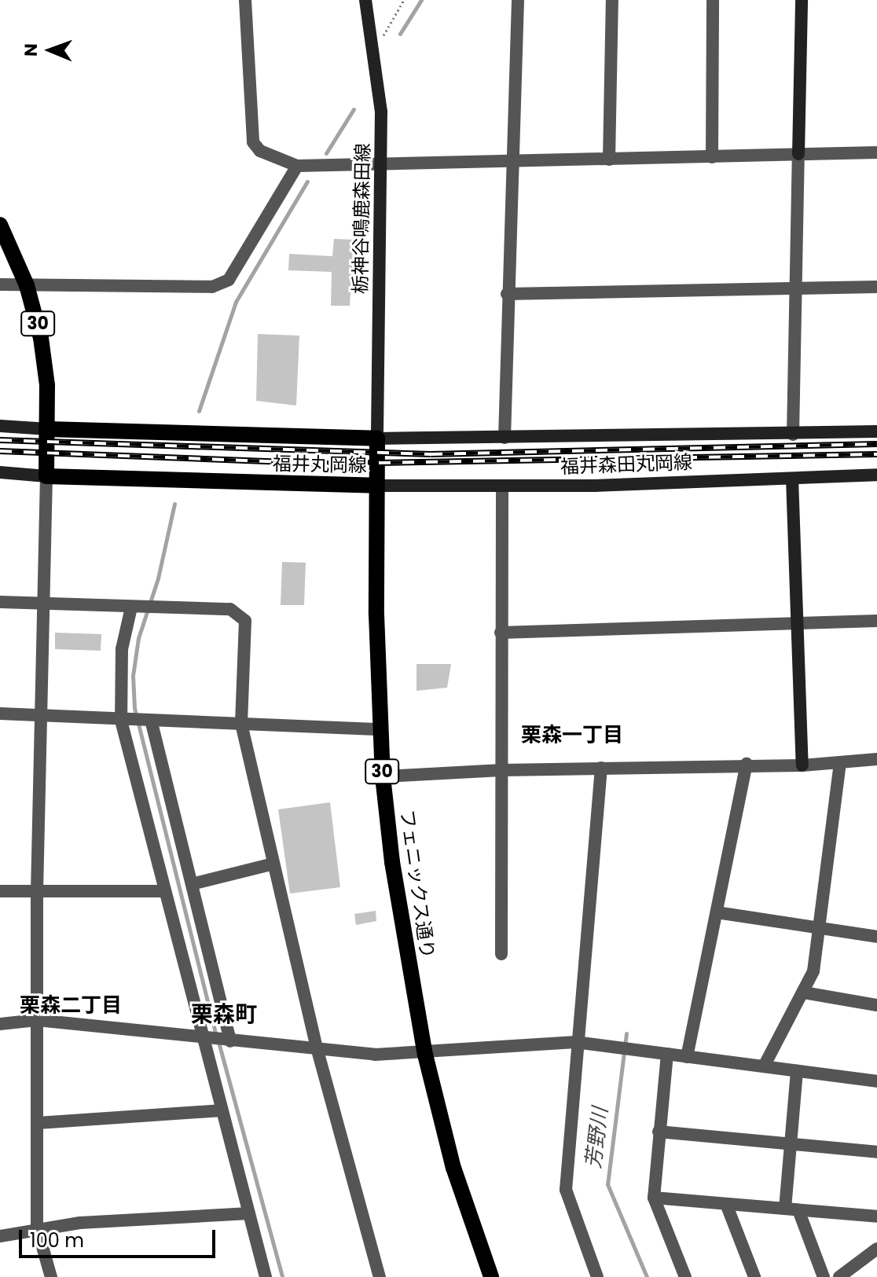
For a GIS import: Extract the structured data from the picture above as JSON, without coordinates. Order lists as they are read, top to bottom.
{
  "streets": {
    "main road": [
      "栃神谷鳴鹿森田線",
      "30",
      "福井丸岡線",
      "福井森田丸岡線",
      "フェニックス通り"
    ]
  },
  "crossings": [
    ["栃神谷鳴鹿森田線", "福井丸岡線"],
    ["栃神谷鳴鹿森田線", "福井森田丸岡線"],
    ["30", "福井丸岡線"],
    ["福井丸岡線", "福井森田丸岡線"],
    ["福井丸岡線", "フェニックス通り"],
    ["福井森田丸岡線", "フェニックス通り"]
  ],
  "districts": ["栗森一丁目", "栗森二丁目", "栗森町"],
  "water": ["芳野川"],
  "scale_bar": "100 m",
  "north": "left"
}
